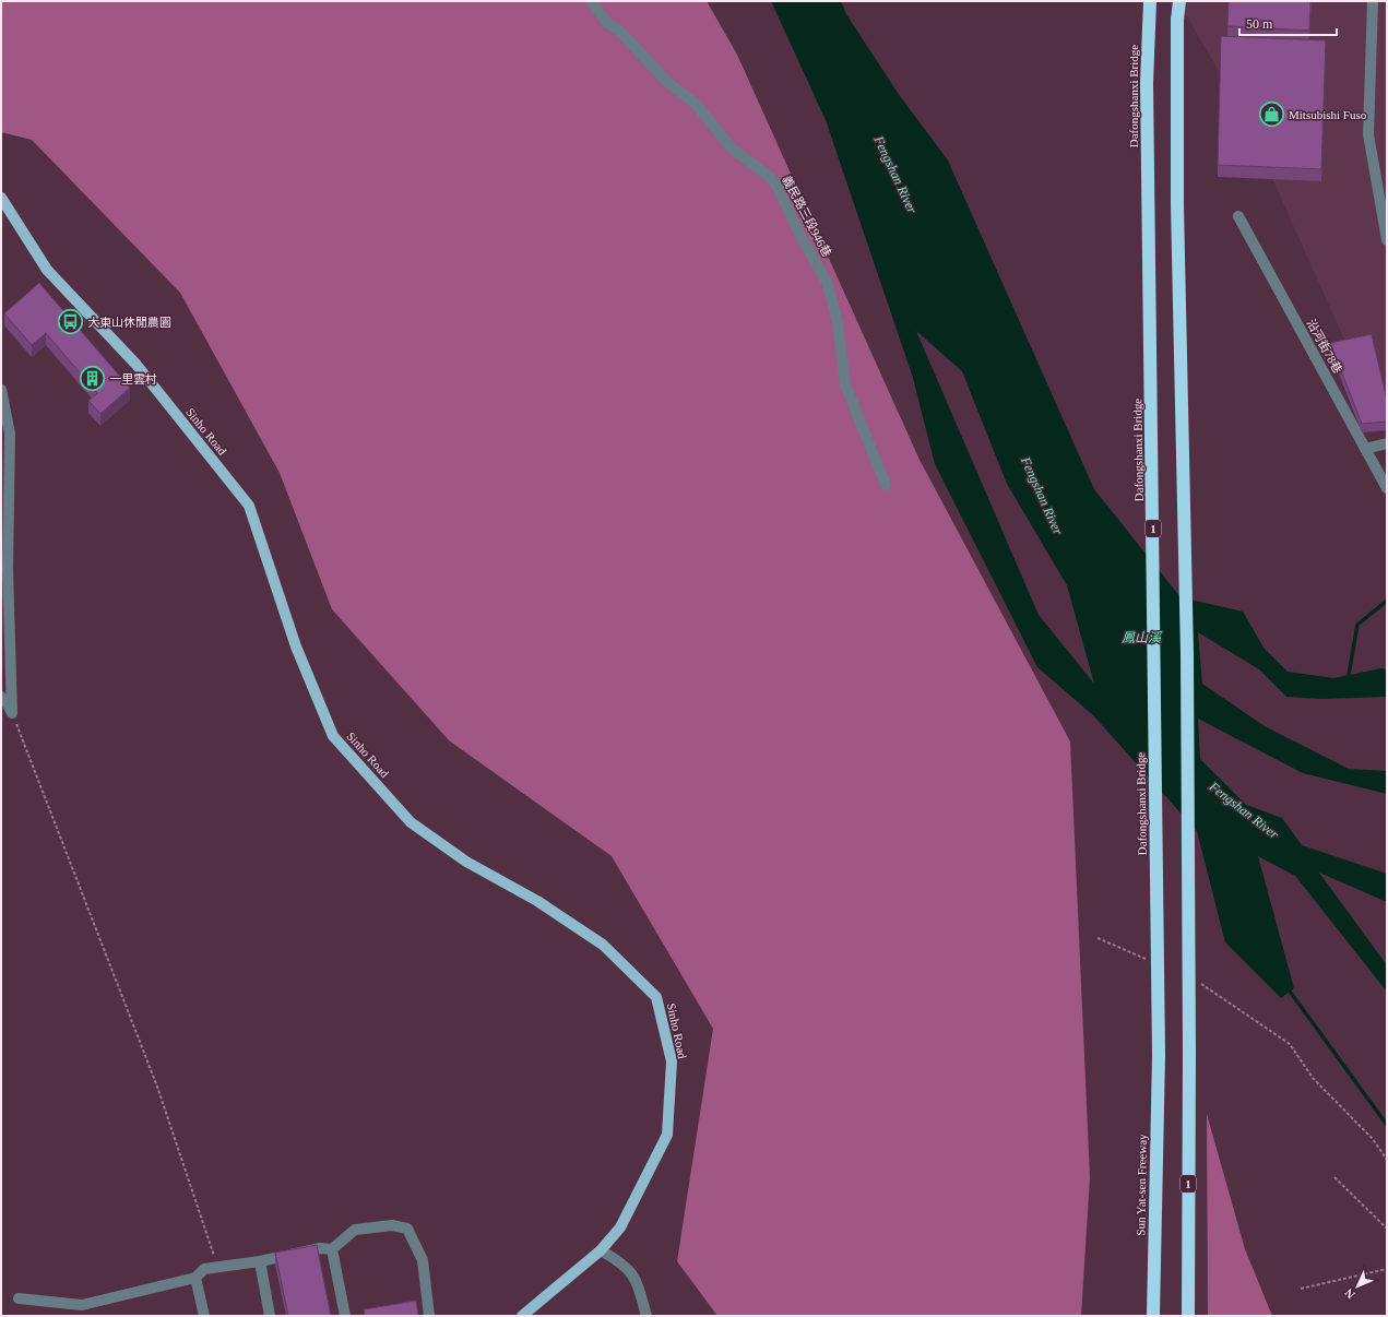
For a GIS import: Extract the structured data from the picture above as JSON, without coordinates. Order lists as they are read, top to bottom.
{
  "streets": {
    "highway": ["Dafongshanxi Bridge", "1", "Sun Yat-sen Freeway"],
    "main road": ["Sinho Road"],
    "street": ["義民路三段946巷", "沿河街78巷"]
  },
  "crossings": [
    ["Dafongshanxi Bridge", "Sun Yat-sen Freeway"]
  ],
  "water": ["Fengshan River", "鳳山溪"],
  "places": {
    "shop": ["Mitsubishi Fuso"],
    "bus stop": ["大東山休閒農園"],
    "building": ["一里雲村"]
  },
  "scale_bar": "50 m",
  "north": "bottom left"
}
